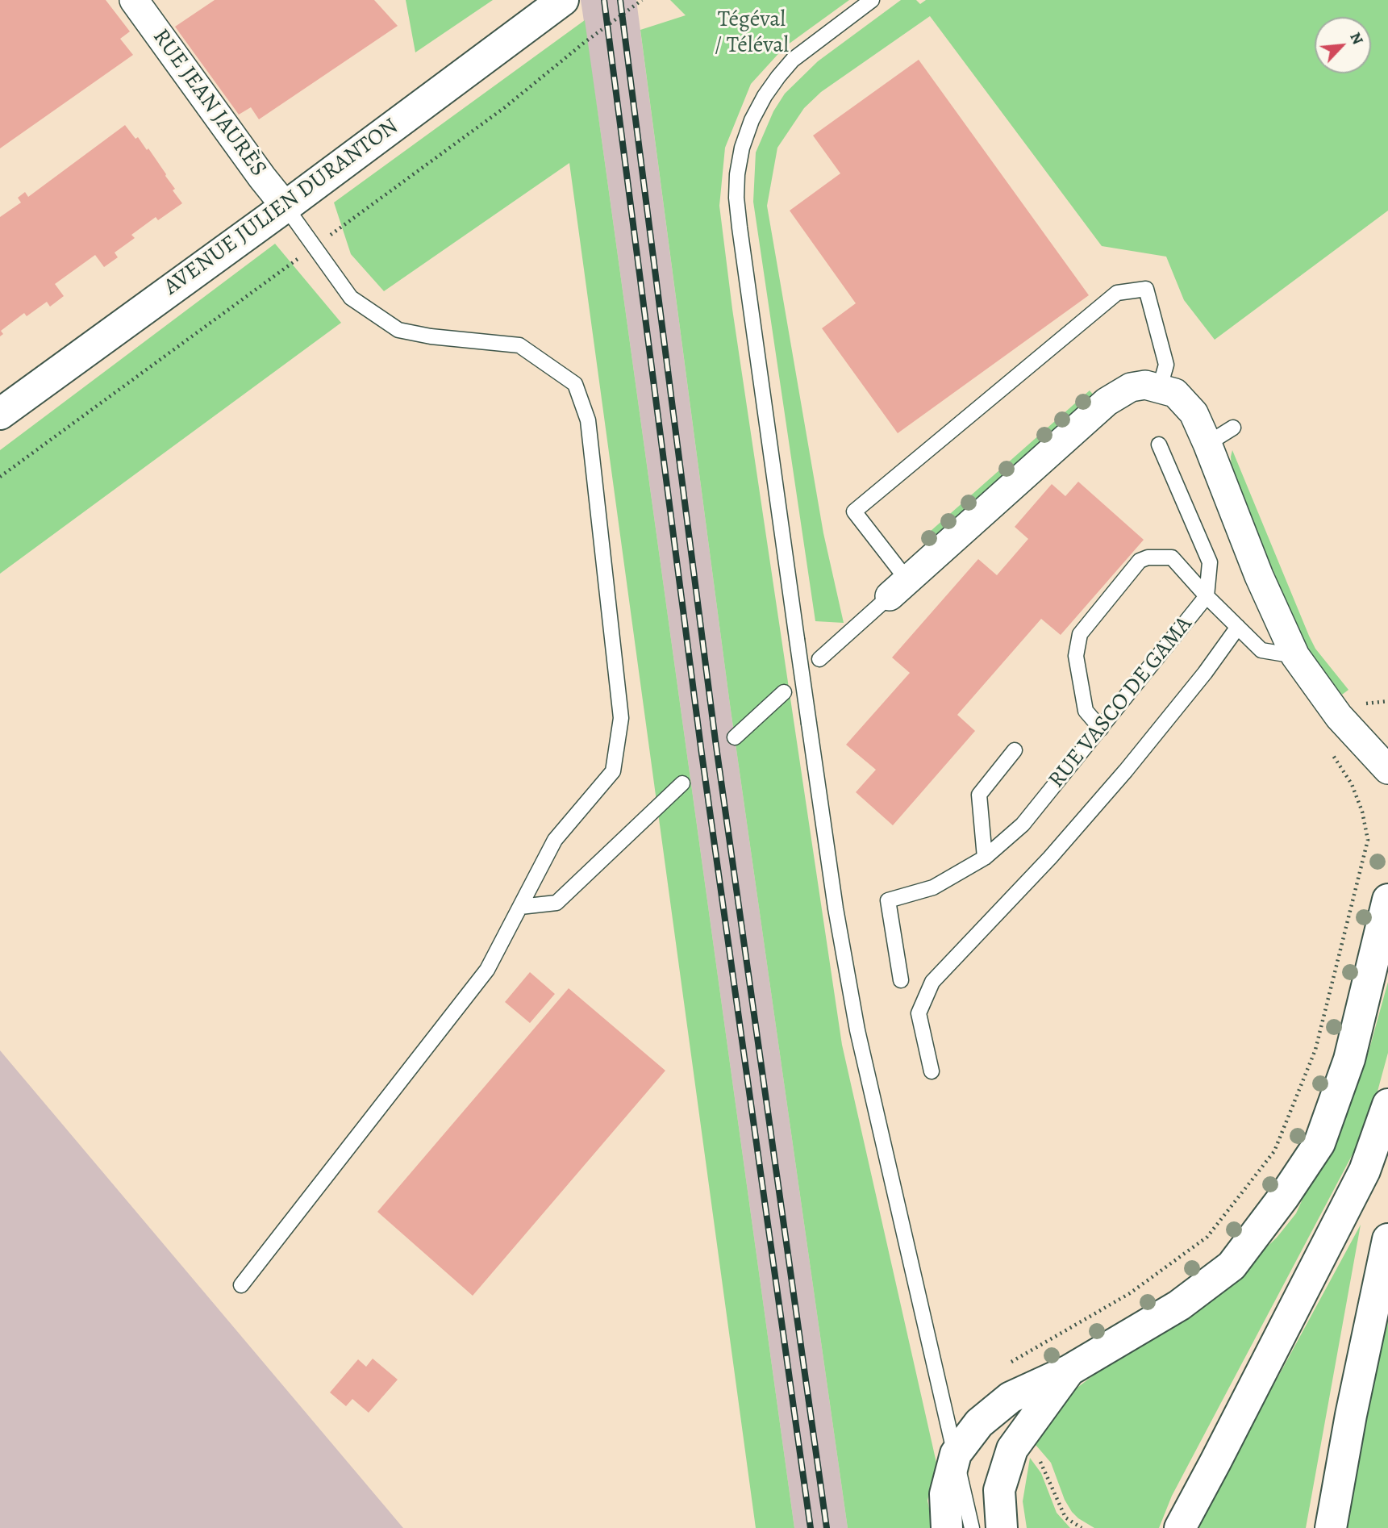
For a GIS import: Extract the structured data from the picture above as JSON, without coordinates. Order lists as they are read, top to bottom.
{
  "streets": {
    "main road": ["AVENUE JULIEN DURANTON"],
    "street": ["RUE JEAN JAURÈS"],
    "lane": ["RUE VASCO DE GAMA"]
  },
  "crossings": [
    ["RUE JEAN JAURÈS", "AVENUE JULIEN DURANTON"]
  ],
  "parks": ["Tégéval / Téléval"],
  "north": "top right"
}
